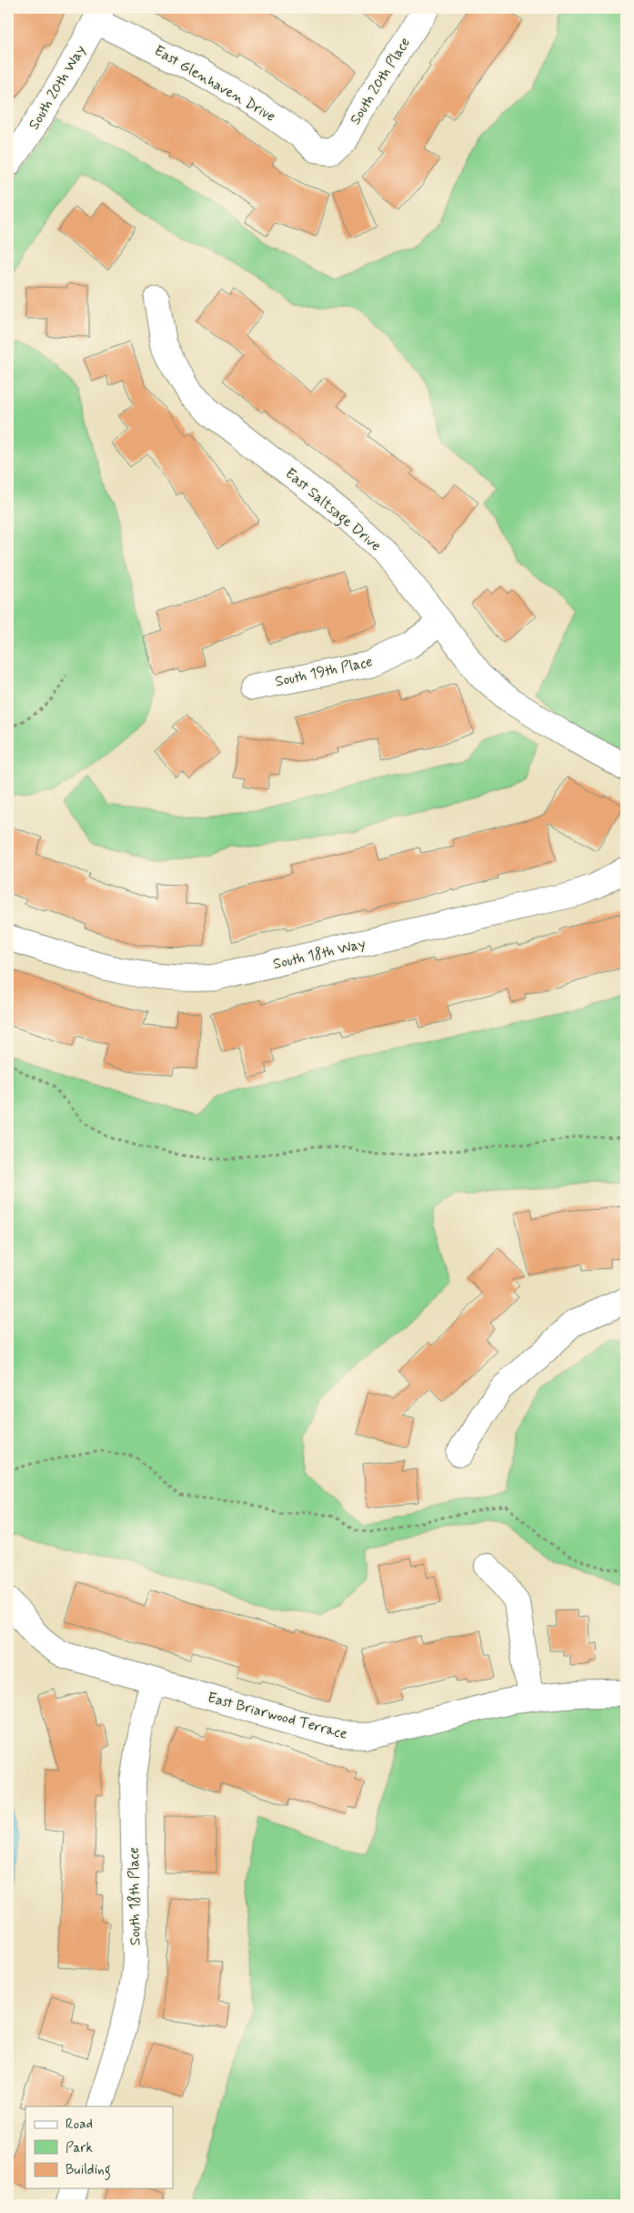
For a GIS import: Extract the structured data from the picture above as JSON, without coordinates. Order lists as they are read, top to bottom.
{
  "streets": {
    "street": [
      "South 20th Place",
      "East Glenhaven Drive",
      "South 20th Way",
      "East Saltsage Drive",
      "South 19th Place",
      "South 18th Way",
      "East Briarwood Terrace",
      "South 18th Place"
    ]
  },
  "crossings": [
    ["South 20th Place", "East Glenhaven Drive"],
    ["East Glenhaven Drive", "South 20th Way"],
    ["East Saltsage Drive", "South 19th Place"],
    ["East Briarwood Terrace", "South 18th Place"]
  ],
  "legend": ["Road", "Park", "Building"]
}
